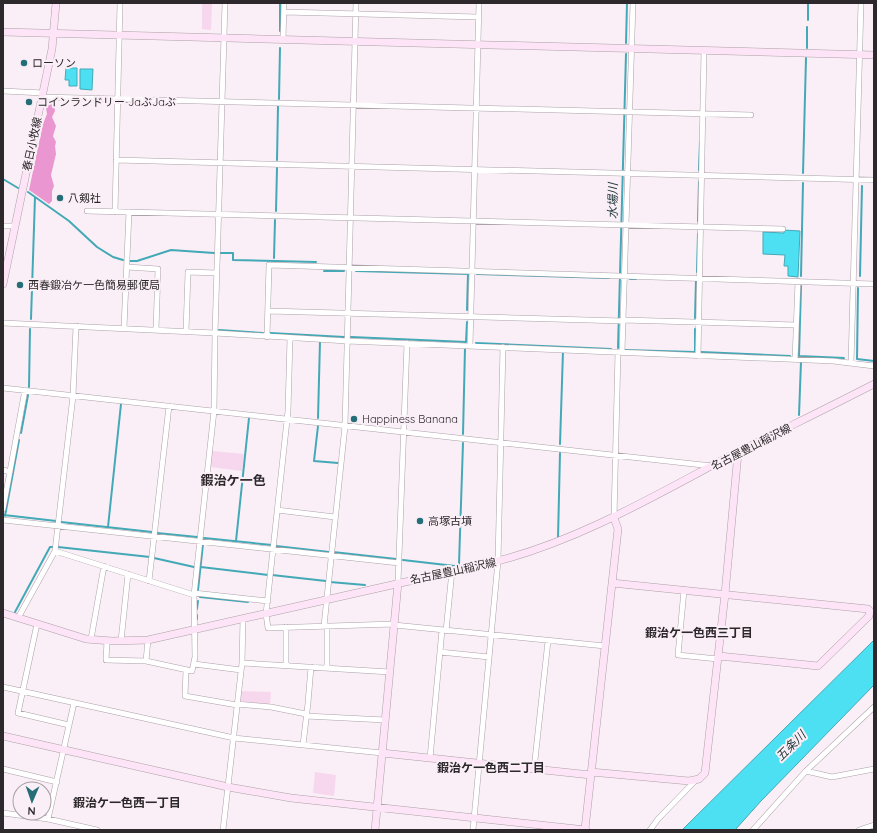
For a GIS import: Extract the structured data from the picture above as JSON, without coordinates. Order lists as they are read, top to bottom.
{
  "streets": {
    "street": ["春日小牧線", "名古屋豊山稲沢線"]
  },
  "districts": [
    "鍜治ケ一色",
    "鍜治ケ一色西三丁目",
    "鍜治ケ一色西二丁目",
    "鍜治ケ一色西一丁目"
  ],
  "water": ["水場川", "五条川"],
  "places": [
    "ローソン",
    "コインランドリー JaぶJaぶ",
    "八剱社",
    "西春鍛冶ケ一色簡易郵便局",
    "Happiness Banana",
    "高塚古墳"
  ],
  "north": "bottom"
}
